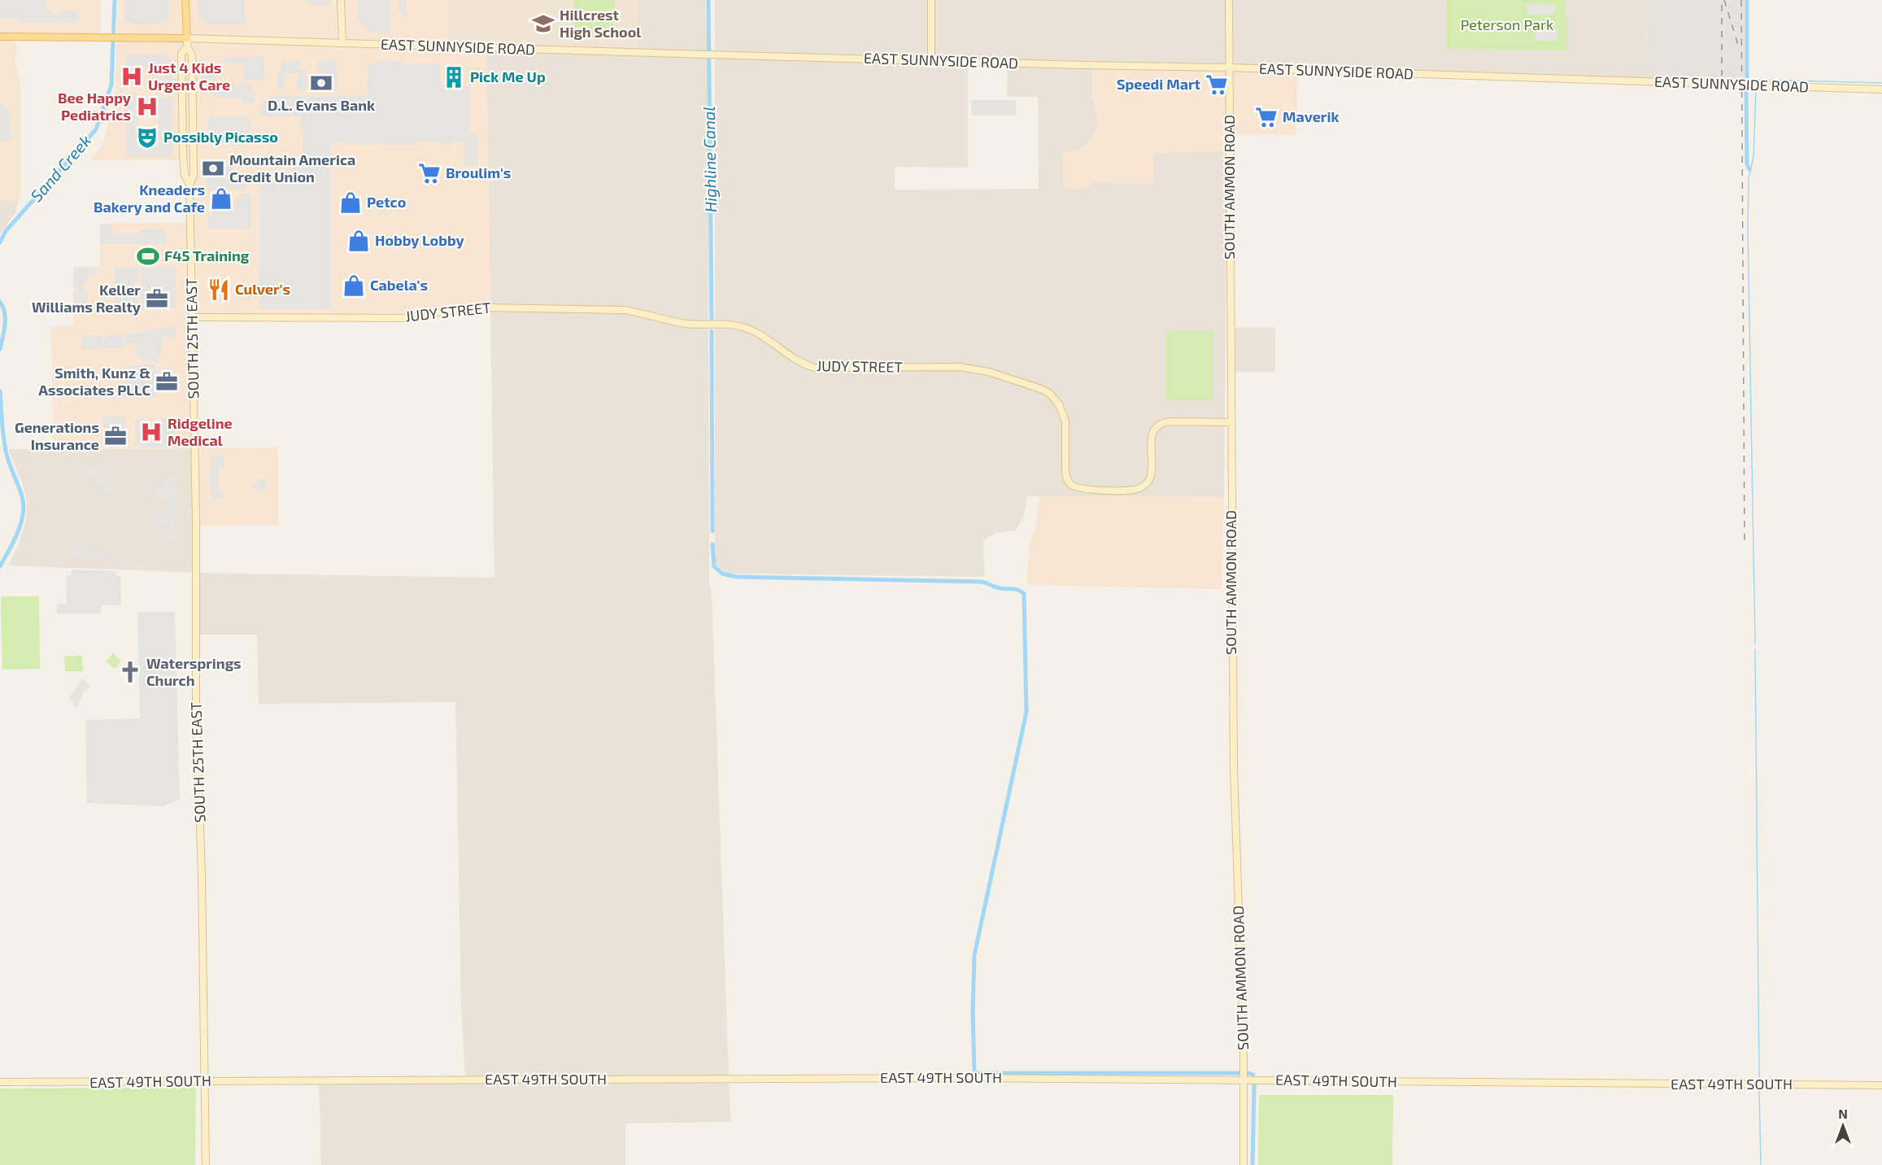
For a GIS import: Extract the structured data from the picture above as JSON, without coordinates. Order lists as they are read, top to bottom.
{
  "streets": {
    "main road": ["EAST SUNNYSIDE ROAD", "SOUTH 25TH EAST"],
    "street": ["SOUTH AMMON ROAD", "JUDY STREET", "EAST 49TH SOUTH"]
  },
  "crossings": [
    ["EAST SUNNYSIDE ROAD", "SOUTH AMMON ROAD"],
    ["EAST SUNNYSIDE ROAD", "SOUTH 25TH EAST"],
    ["SOUTH AMMON ROAD", "JUDY STREET"],
    ["SOUTH AMMON ROAD", "EAST 49TH SOUTH"],
    ["JUDY STREET", "SOUTH 25TH EAST"],
    ["SOUTH 25TH EAST", "EAST 49TH SOUTH"]
  ],
  "water": ["Highline Canal", "Sand Creek"],
  "parks": ["Peterson Park"],
  "places": {
    "school or university": ["Hillcrest High School"],
    "hospital": ["Just 4 Kids Urgent Care", "Bee Happy Pediatrics", "Ridgeline Medical"],
    "building": ["Pick Me Up"],
    "bank": ["D.L. Evans Bank", "Mountain America Credit Union"],
    "supermarket": ["Speedi Mart", "Maverik", "Broulim's"],
    "theatre": ["Possibly Picasso"],
    "shop": [
      "Kneaders Bakery and Cafe",
      "Petco",
      "Hobby Lobby",
      "Cabela's"
    ],
    "sports": ["F45 Training"],
    "restaurant": ["Culver's"],
    "office": ["Keller Williams Realty", "Smith, Kunz & Associates PLLC", "Generations Insurance"],
    "church": ["Watersprings Church"]
  },
  "north": "top"
}
